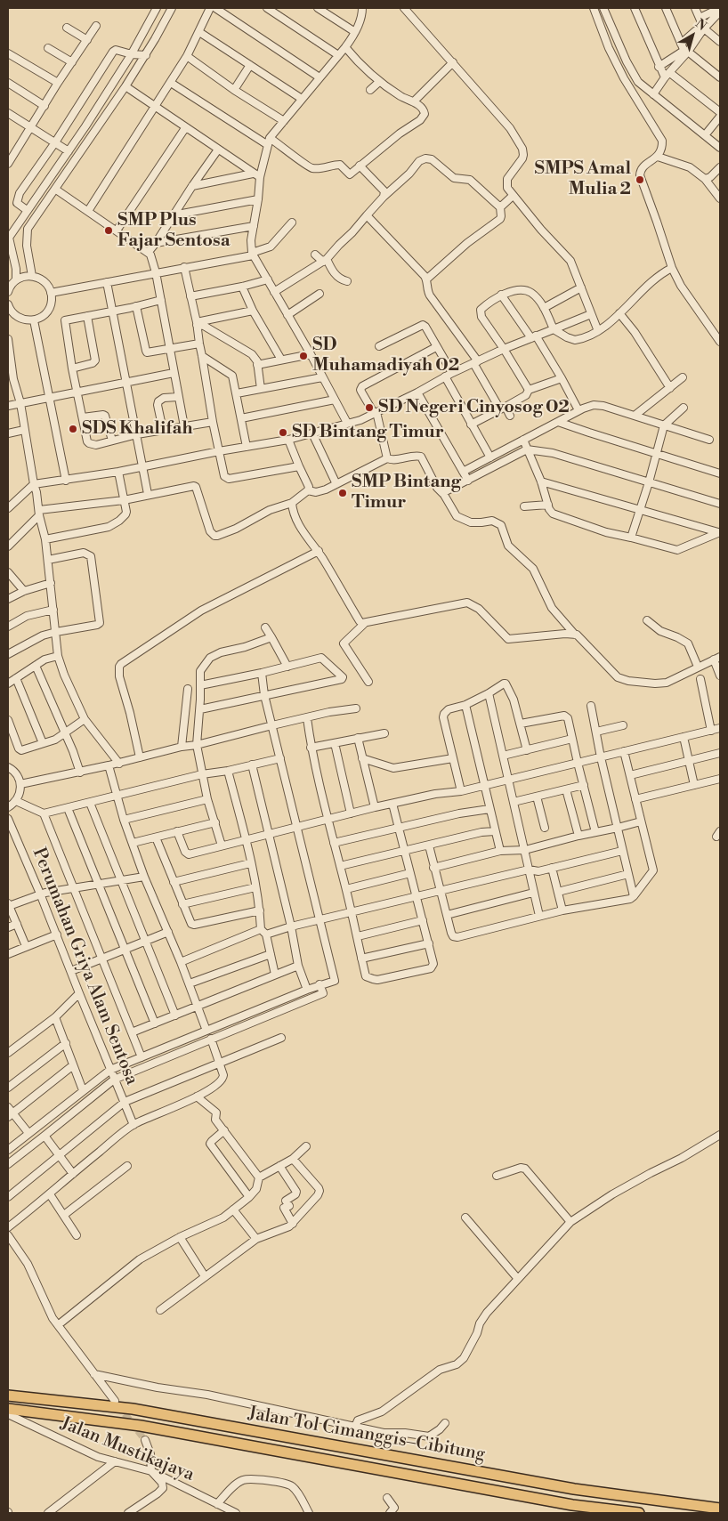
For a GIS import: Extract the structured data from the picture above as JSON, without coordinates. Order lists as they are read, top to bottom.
{
  "streets": {
    "highway": ["Jalan Tol Cimanggis–Cibitung"],
    "street": ["Perumahan Griya Alam Sentosa", "Jalan Mustikajaya"]
  },
  "places": [
    "SMPS Amal Mulia 2",
    "SMP Plus Fajar Sentosa",
    "SD Muhamadiyah 02",
    "SD Negeri Cinyosog 02",
    "SDS Khalifah",
    "SD Bintang Timur",
    "SMP Bintang Timur"
  ],
  "north": "top right"
}
